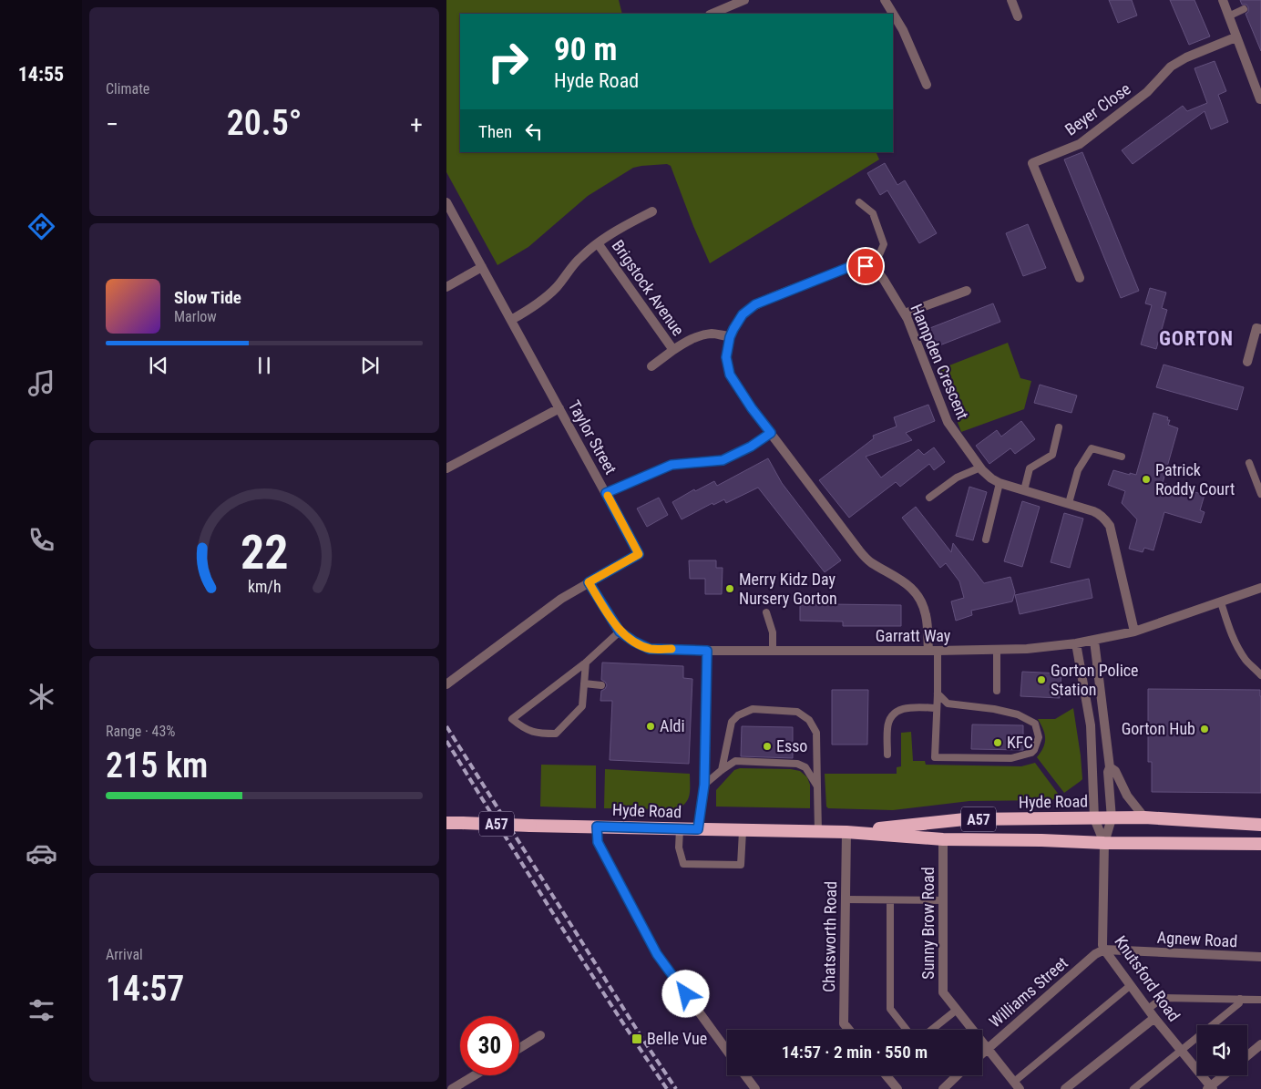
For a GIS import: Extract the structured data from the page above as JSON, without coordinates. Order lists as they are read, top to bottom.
{
  "streets": {
    "highway": ["Hyde Road", "A57"],
    "street": [
      "Beyer Close",
      "Brigstock Avenue",
      "Hampden Crescent",
      "Taylor Street",
      "Garratt Way",
      "Sunny Brow Road",
      "Chatsworth Road",
      "Agnew Road",
      "Knutsford Road",
      "Williams Street"
    ]
  },
  "crossings": [
    ["Hampden Crescent", "Garratt Way"],
    ["Taylor Street", "Garratt Way"],
    ["Hyde Road", "Sunny Brow Road"],
    ["Hyde Road", "Chatsworth Road"],
    ["Hyde Road", "Knutsford Road"],
    ["Sunny Brow Road", "Williams Street"],
    ["Agnew Road", "Knutsford Road"],
    ["Agnew Road", "Williams Street"],
    ["Knutsford Road", "Williams Street"]
  ],
  "districts": ["GORTON"],
  "places": {
    "other": [
      "Patrick Roddy Court",
      "Merry Kidz Day Nursery Gorton",
      "Gorton Police Station",
      "Aldi",
      "Gorton Hub",
      "KFC",
      "Esso"
    ],
    "transit": ["Belle Vue"]
  },
  "page": {
    "tabs": "14:55",
    "tile": [
      "Climate",
      ["Range · 43%", "215 km"],
      ["Arrival", "14:57"]
    ],
    "turn": ["90 m", "Hyde Road"],
    "heat": ["−", "20.5°", "+"],
    "then": "Then",
    "song": ["Slow Tide", "Marlow"],
    "limit": "30",
    "trip": "14:57 · 2 min · 550 m",
    "gauge": ["22", "km/h"]
  }
}
